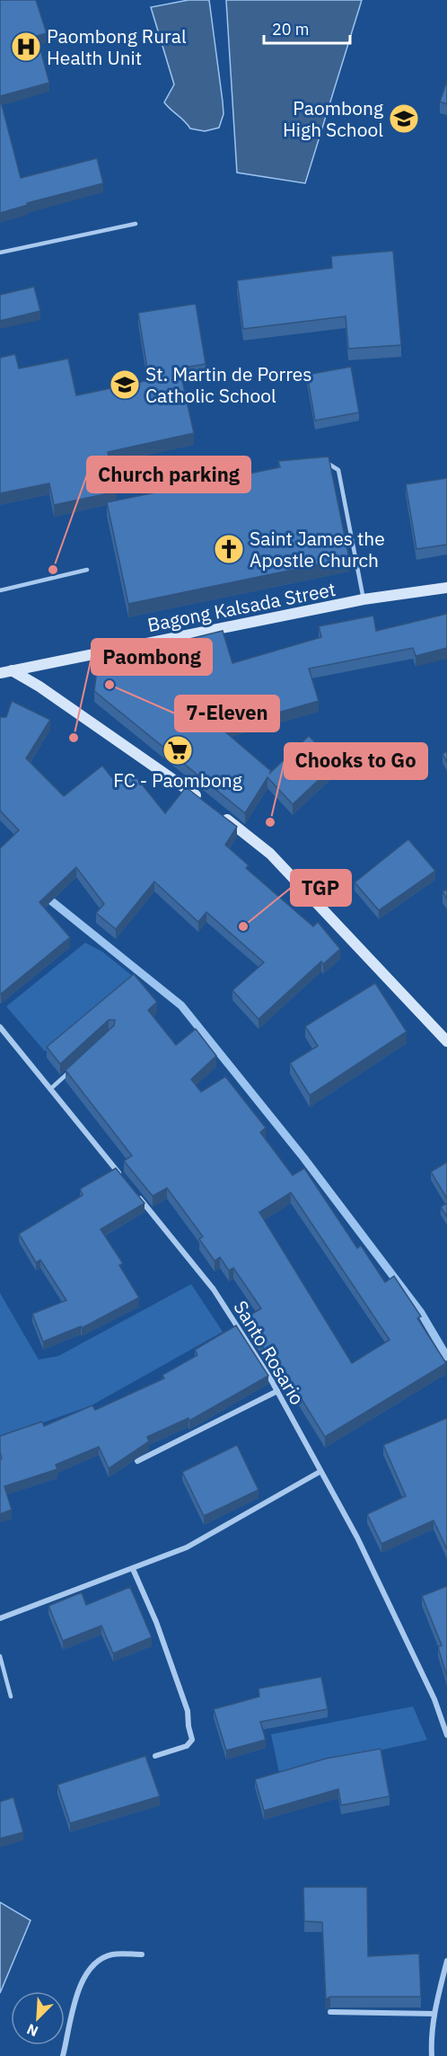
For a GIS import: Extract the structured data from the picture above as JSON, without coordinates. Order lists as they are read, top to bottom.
{
  "streets": {
    "main road": ["Bagong Kalsada Street"],
    "street": ["Santo Rosario"]
  },
  "places": {
    "hospital": ["Paombong Rural Health Unit"],
    "school or university": ["Paombong High School", "St. Martin de Porres Catholic School"],
    "church": ["Saint James the Apostle Church"],
    "other": [
      "Church parking",
      "7-Eleven",
      "Paombong",
      "Chooks to Go",
      "TGP"
    ],
    "supermarket": ["FC - Paombong"]
  },
  "scale_bar": "20 m",
  "north": "bottom left"
}
